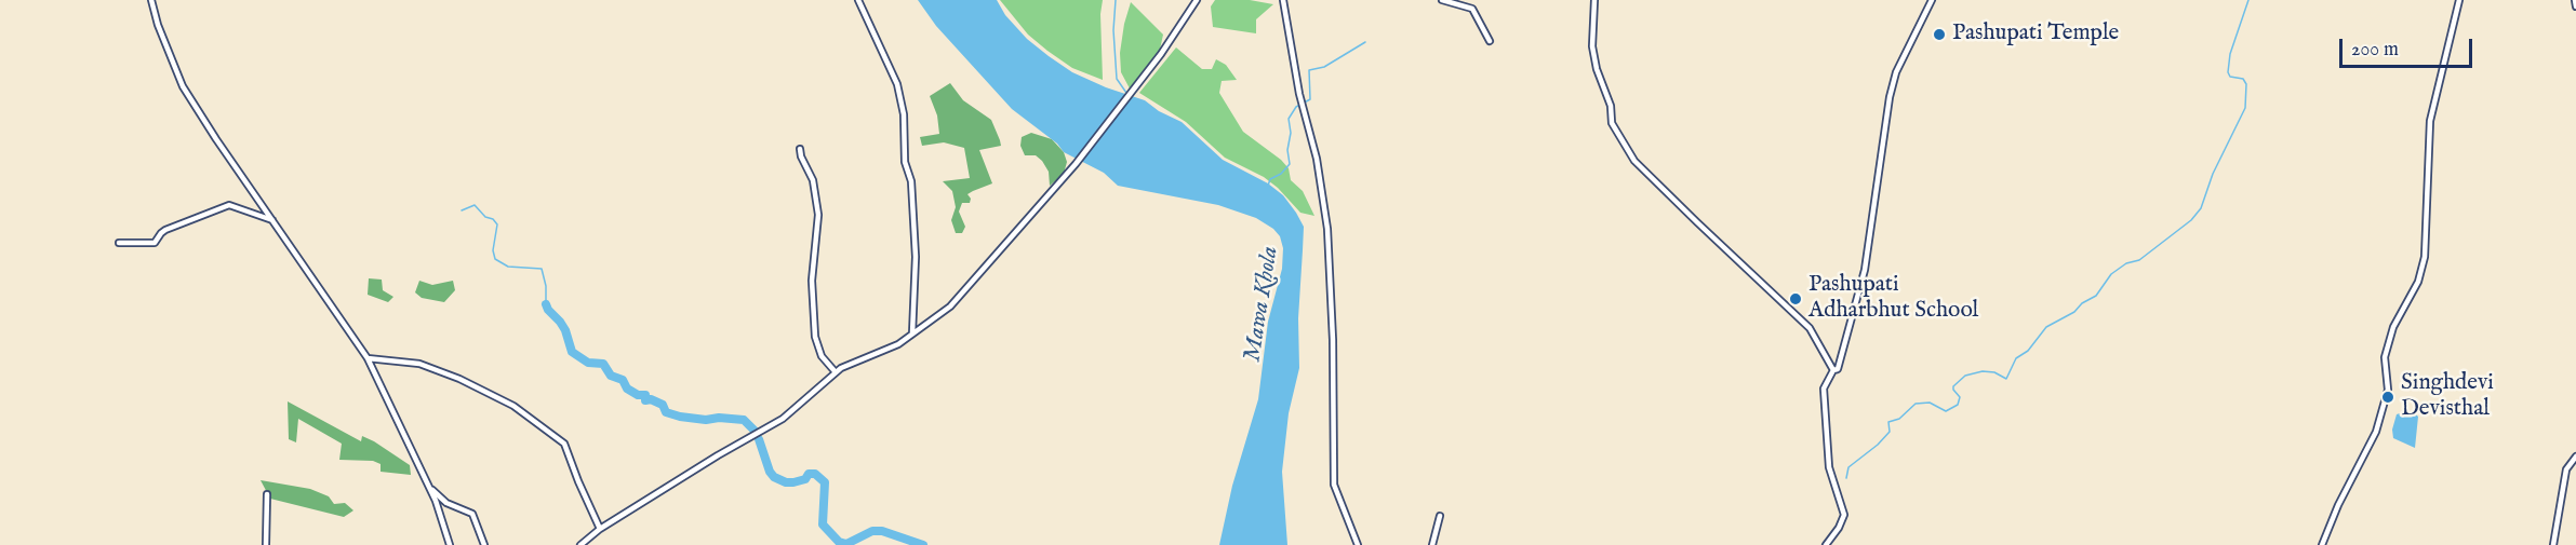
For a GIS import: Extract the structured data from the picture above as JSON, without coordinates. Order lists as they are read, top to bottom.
{
  "water": ["Mawa Khola"],
  "places": ["Pashupati Temple", "Pashupati Adharbhut School", "Singhdevi Devisthal"],
  "scale_bar": "200 m"
}
